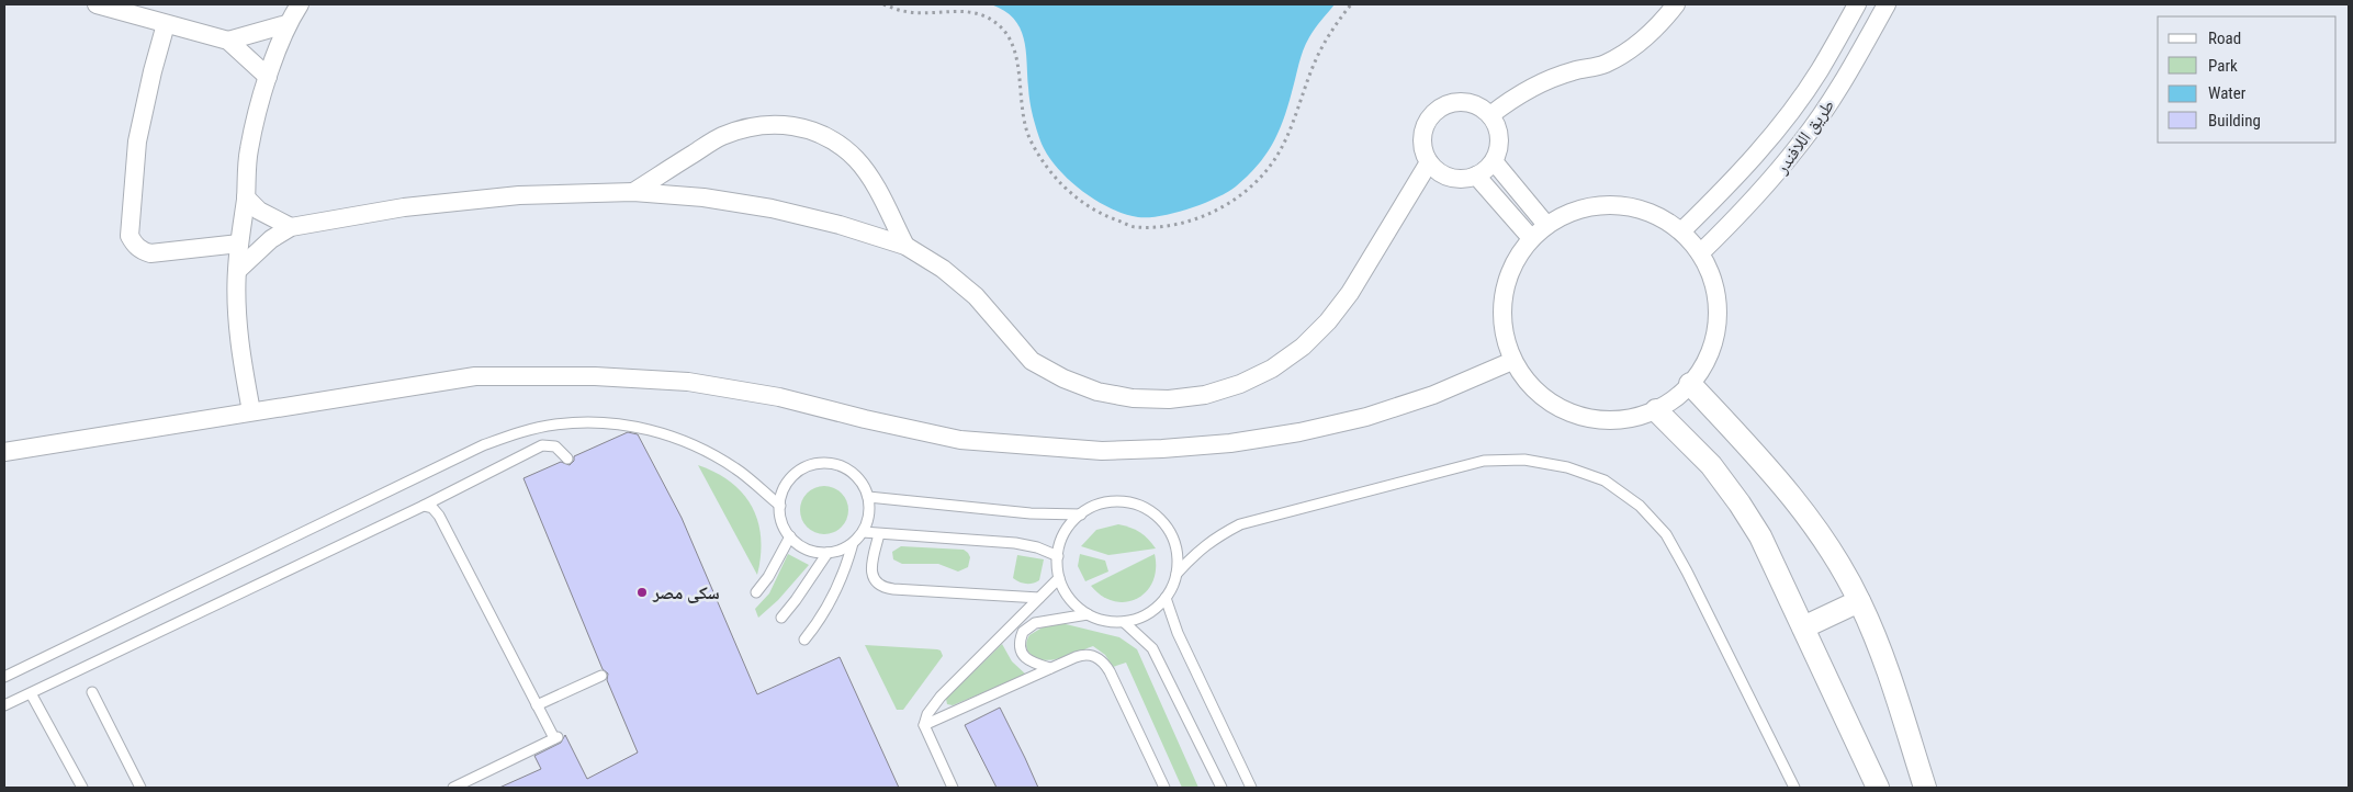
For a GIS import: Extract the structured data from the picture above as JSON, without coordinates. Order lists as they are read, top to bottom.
{
  "streets": {
    "street": ["طريق اللافندر"]
  },
  "places": ["سكى مصر"],
  "legend": [
    "Road",
    "Park",
    "Water",
    "Building"
  ]
}
